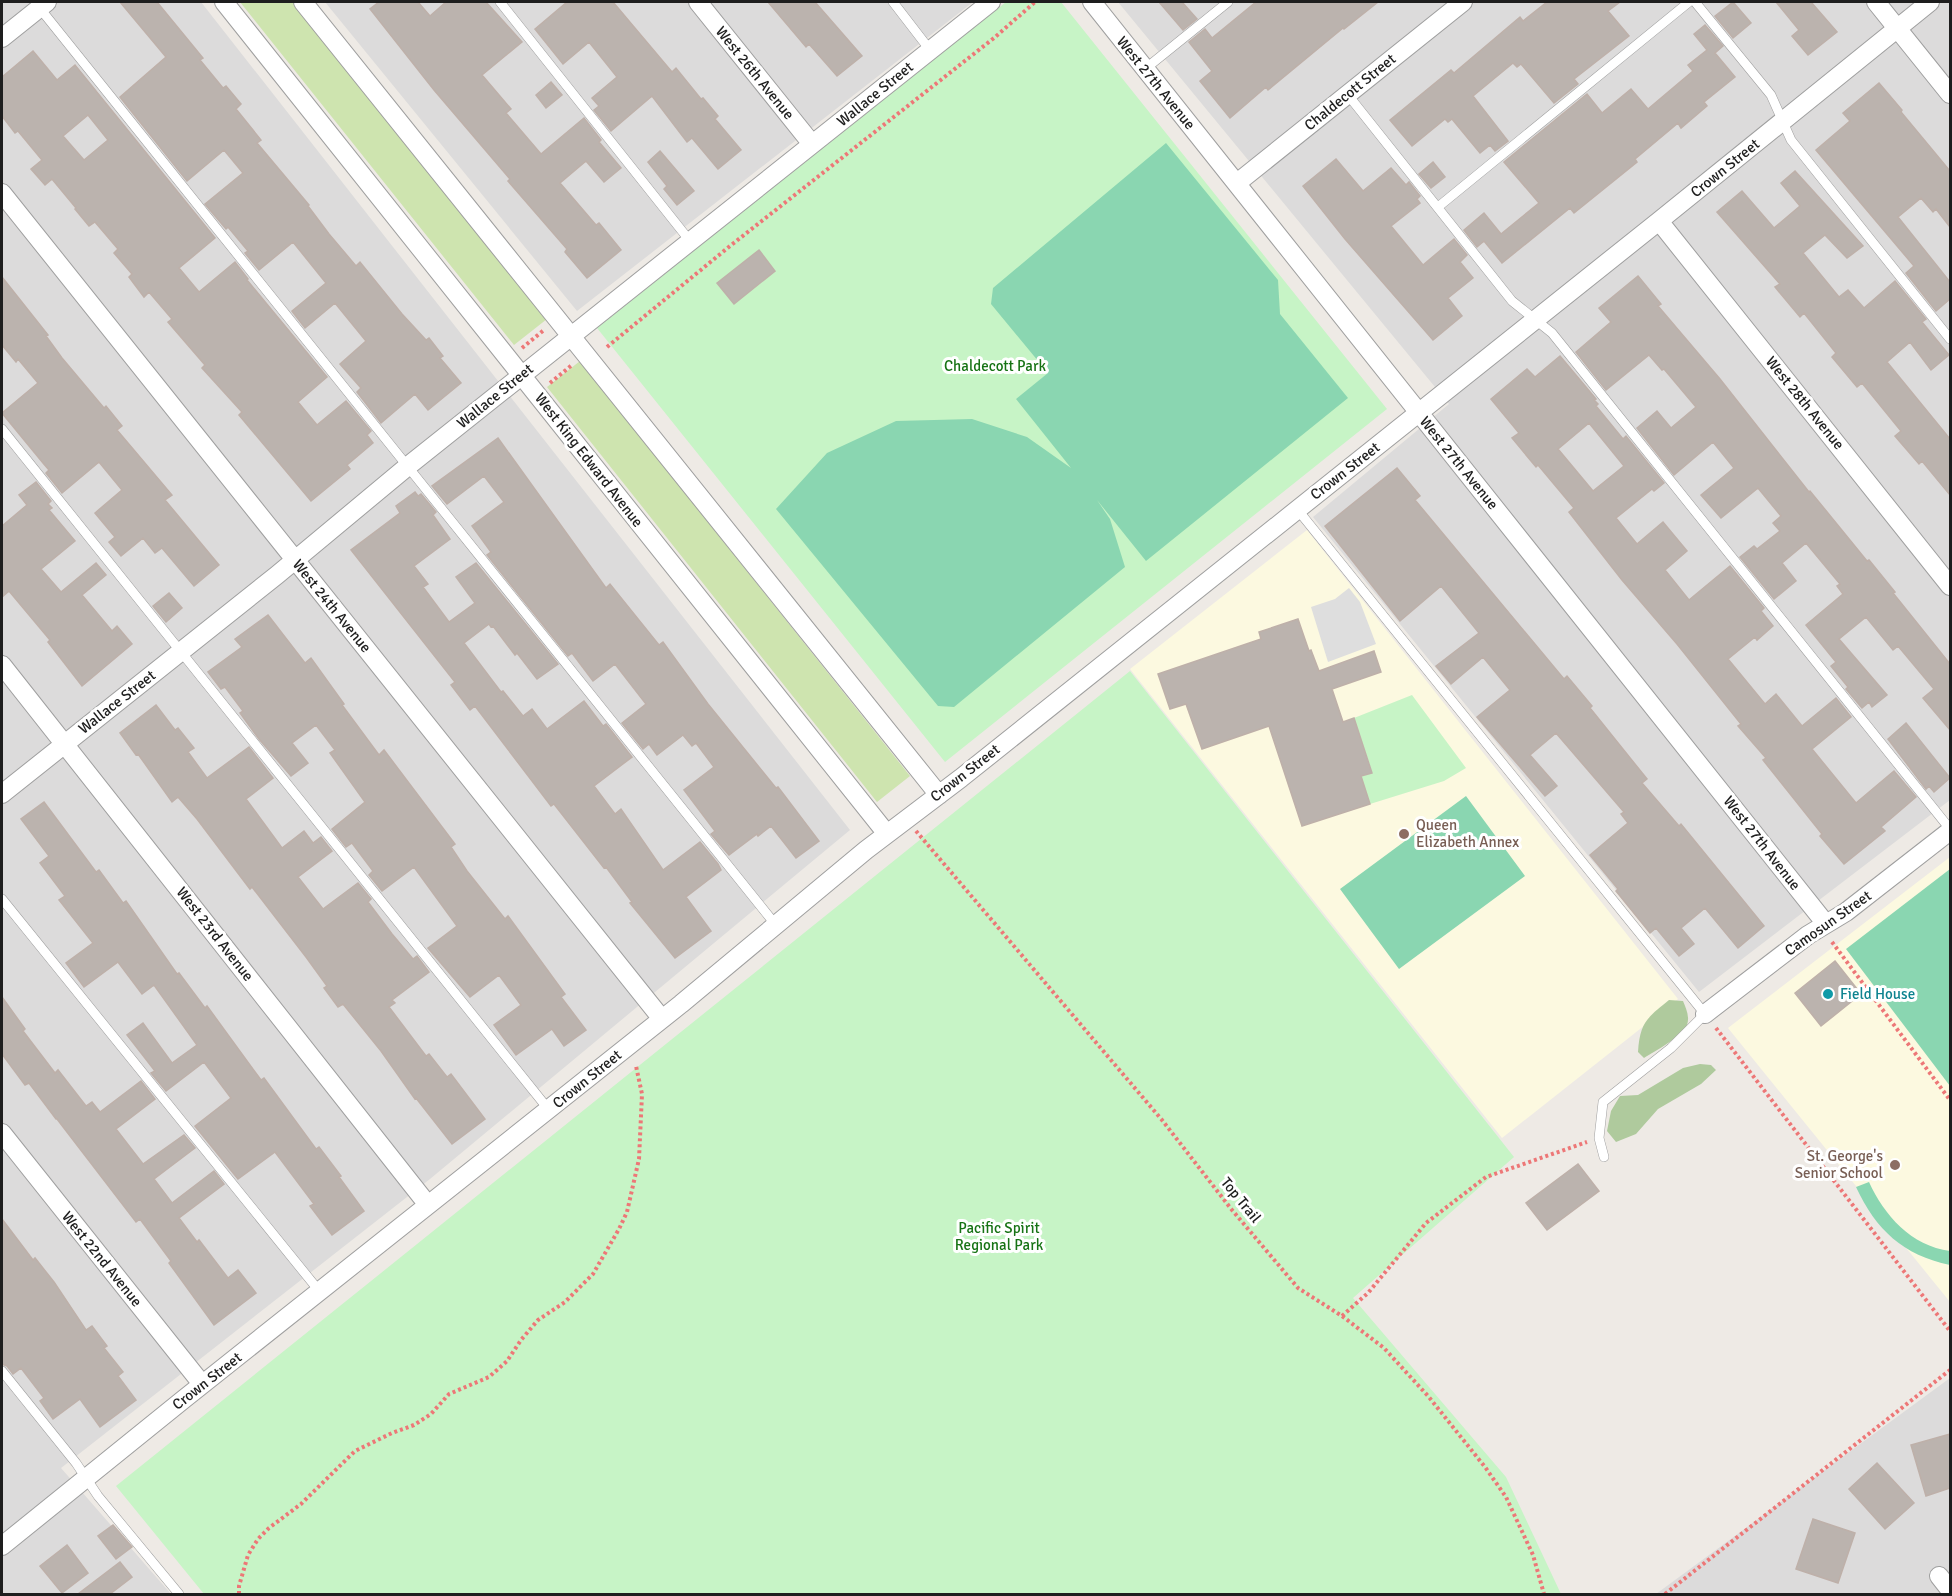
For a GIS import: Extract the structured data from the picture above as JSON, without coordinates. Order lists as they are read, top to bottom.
{
  "streets": {
    "street": [
      "West 26th Avenue",
      "West 27th Avenue",
      "Chaldecott Street",
      "Wallace Street",
      "Crown Street",
      "West 28th Avenue",
      "West King Edward Avenue",
      "West 24th Avenue",
      "Camosun Street",
      "West 23rd Avenue",
      "West 22nd Avenue"
    ],
    "path": ["Top Trail"]
  },
  "crossings": [
    ["West 26th Avenue", "Wallace Street"],
    ["West 27th Avenue", "Chaldecott Street"],
    ["West 27th Avenue", "Crown Street"],
    ["West 27th Avenue", "Camosun Street"],
    ["Wallace Street", "West King Edward Avenue"],
    ["Wallace Street", "West 24th Avenue"],
    ["Wallace Street", "West 23rd Avenue"],
    ["Crown Street", "West 28th Avenue"],
    ["Crown Street", "West King Edward Avenue"],
    ["Crown Street", "West 24th Avenue"],
    ["Crown Street", "West 23rd Avenue"],
    ["Crown Street", "Top Trail"],
    ["Crown Street", "West 22nd Avenue"]
  ],
  "parks": ["Chaldecott Park", "Pacific Spirit Regional Park"],
  "places": ["Queen Elizabeth Annex", "Field House", "St. George's Senior School"]
}
